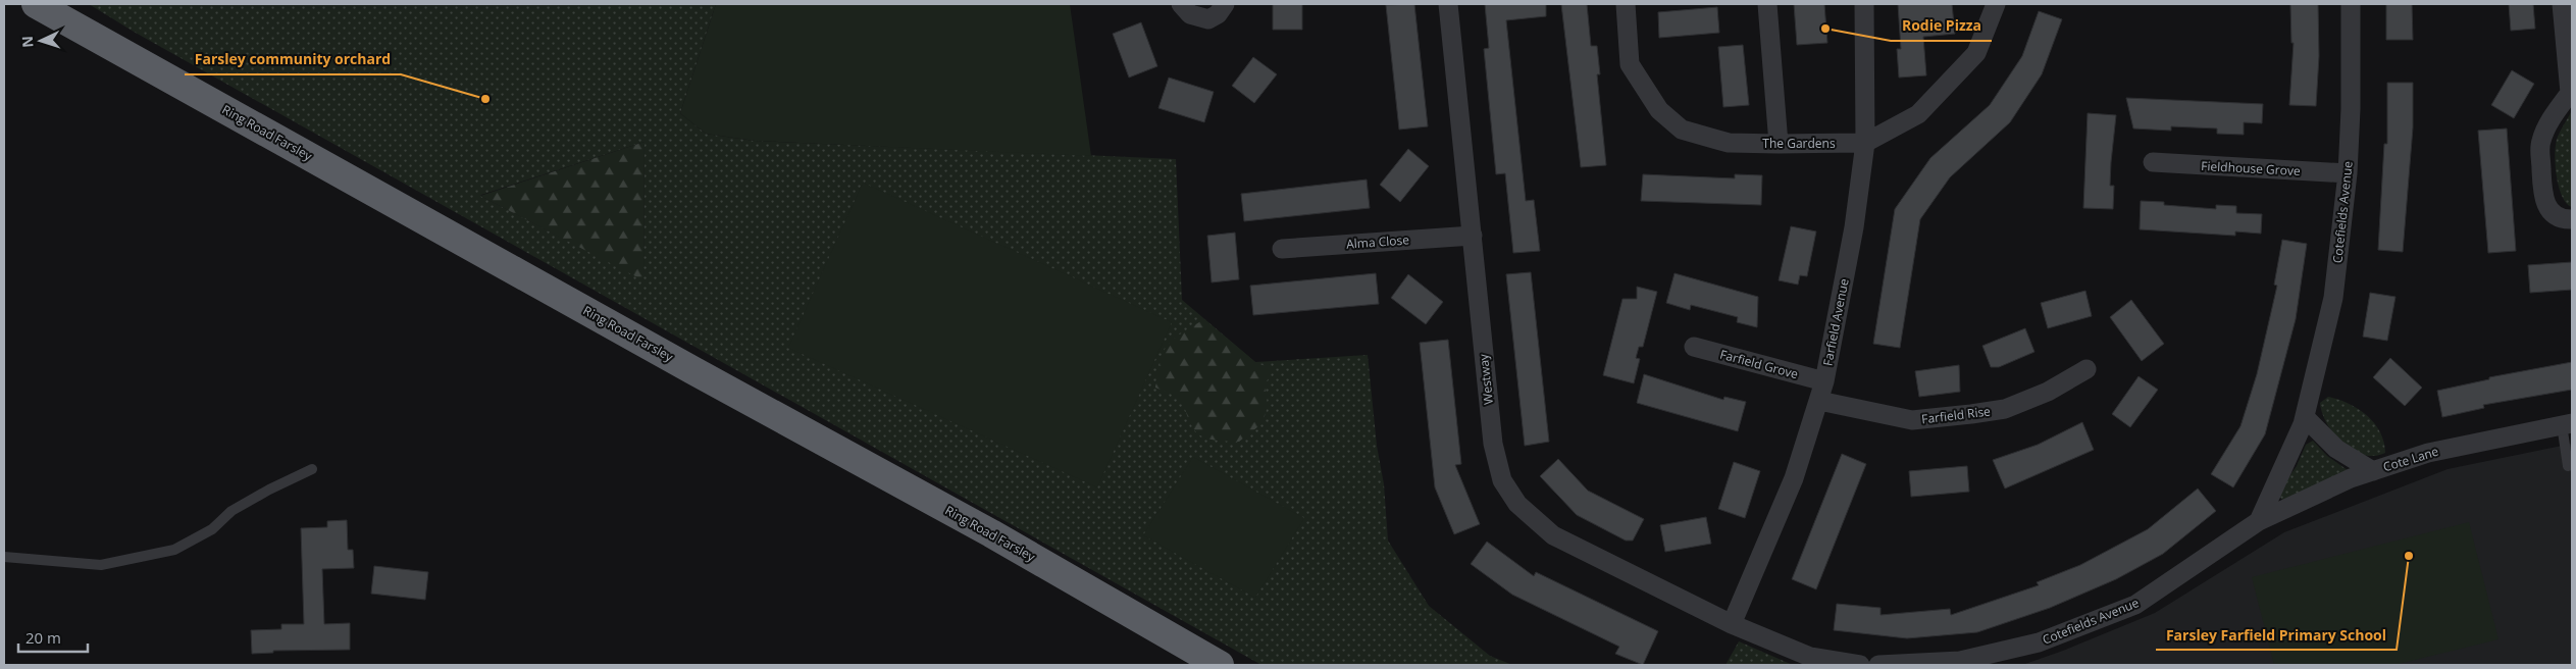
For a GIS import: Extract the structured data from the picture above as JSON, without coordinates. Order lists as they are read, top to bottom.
{
  "streets": {
    "highway": ["Ring Road Farsley"],
    "street": [
      "The Gardens",
      "Fieldhouse Grove",
      "Cotefields Avenue",
      "Alma Close",
      "Farfield Avenue",
      "Farfield Grove",
      "Westway",
      "Farfield Rise",
      "Cote Lane"
    ]
  },
  "crossings": [
    ["The Gardens", "Farfield Avenue"],
    ["Fieldhouse Grove", "Cotefields Avenue"],
    ["Cotefields Avenue", "Cote Lane"],
    ["Alma Close", "Westway"],
    ["Farfield Avenue", "Farfield Grove"],
    ["Farfield Avenue", "Westway"],
    ["Farfield Avenue", "Farfield Rise"]
  ],
  "places": ["Rodie Pizza", "Farsley community orchard", "Farsley Farfield Primary School"],
  "scale_bar": "20 m",
  "north": "left"
}
